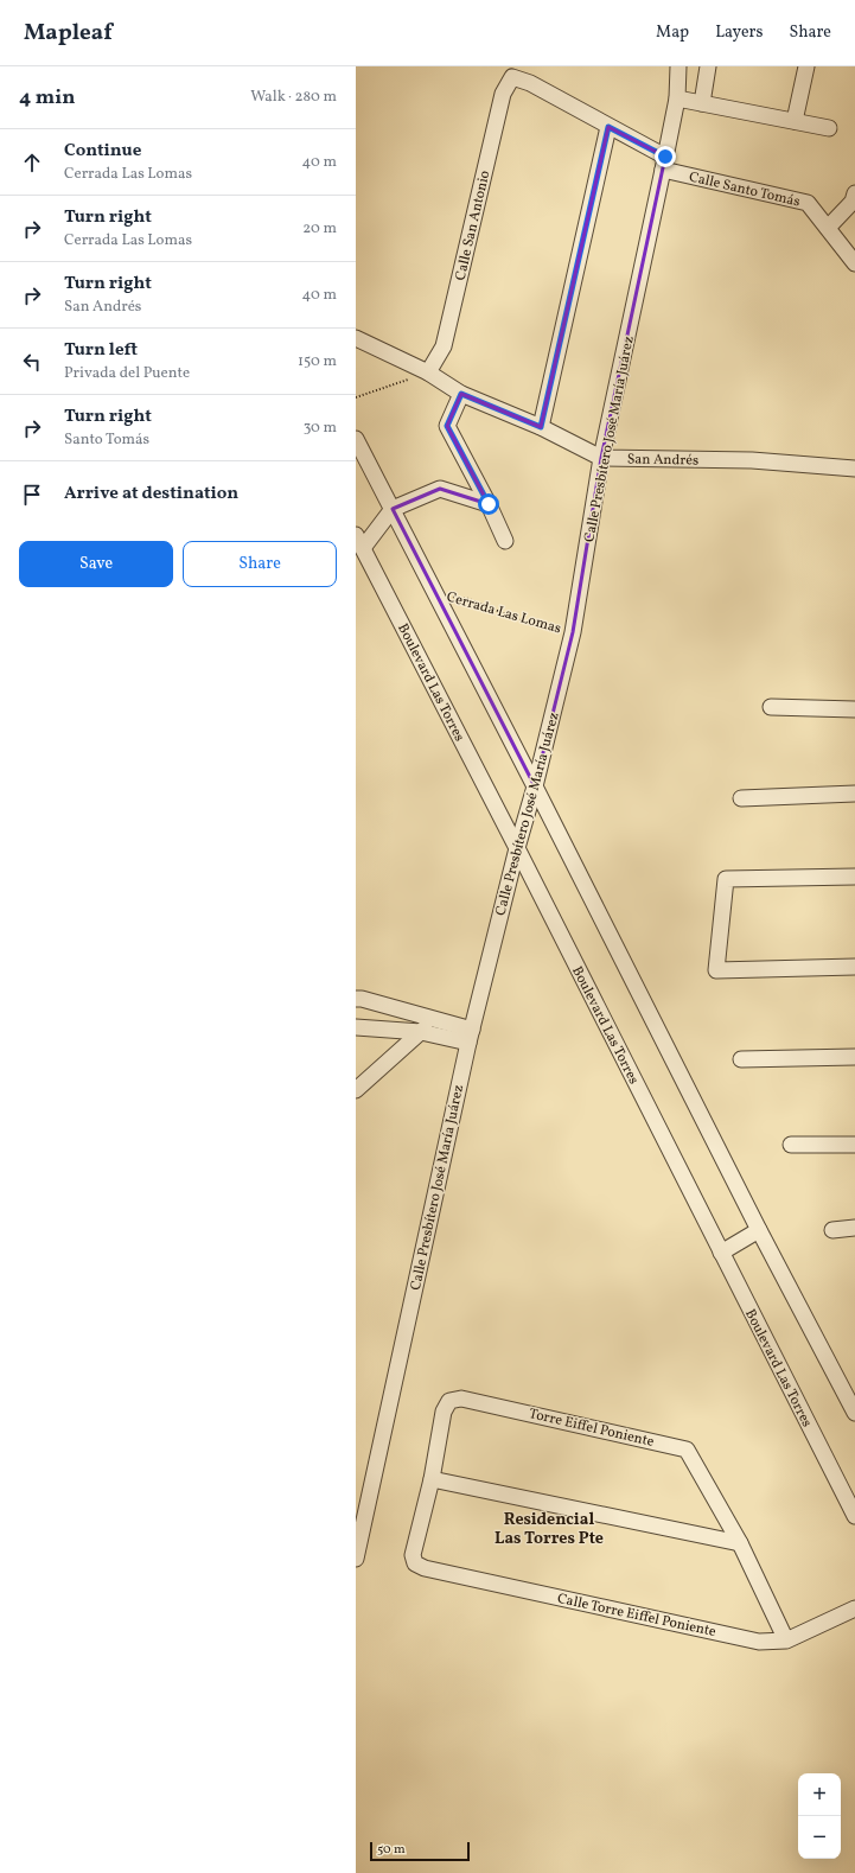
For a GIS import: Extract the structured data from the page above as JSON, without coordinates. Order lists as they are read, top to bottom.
{
  "streets": {
    "street": [
      "Calle Santo Tomás",
      "Calle San Antonio",
      "Calle Presbítero José María Juárez",
      "San Andrés",
      "Boulevard Las Torres",
      "Torre Eiffel Poniente",
      "Calle Torre Eiffel Poniente"
    ],
    "path": ["Cerrada Las Lomas"]
  },
  "crossings": [
    ["Calle Santo Tomás", "Calle San Antonio"],
    ["Calle Santo Tomás", "Calle Presbítero José María Juárez"],
    ["Calle San Antonio", "San Andrés"],
    ["Calle Presbítero José María Juárez", "San Andrés"],
    ["Calle Presbítero José María Juárez", "Cerrada Las Lomas"],
    ["Calle Presbítero José María Juárez", "Boulevard Las Torres"],
    ["Torre Eiffel Poniente", "Calle Torre Eiffel Poniente"]
  ],
  "districts": ["Residencial Las Torres Pte"],
  "scale_bar": "50 m",
  "page": {
    "header": "Mapleaf",
    "nav": ["Map", "Layers", "Share"],
    "heading": ["4 min", "Walk · 280 m"],
    "list": [
      ["Continue", "Cerrada Las Lomas", "40 m"],
      ["Turn right", "Cerrada Las Lomas", "20 m"],
      ["Turn right", "San Andrés", "40 m"],
      ["Turn left", "Privada del Puente", "150 m"],
      ["Turn right", "Santo Tomás", "30 m"],
      "Arrive at destination"
    ],
    "buttons": ["Save", "Share"],
    "map_buttons": ["+", "−"],
    "scale": "50 m"
  }
}
